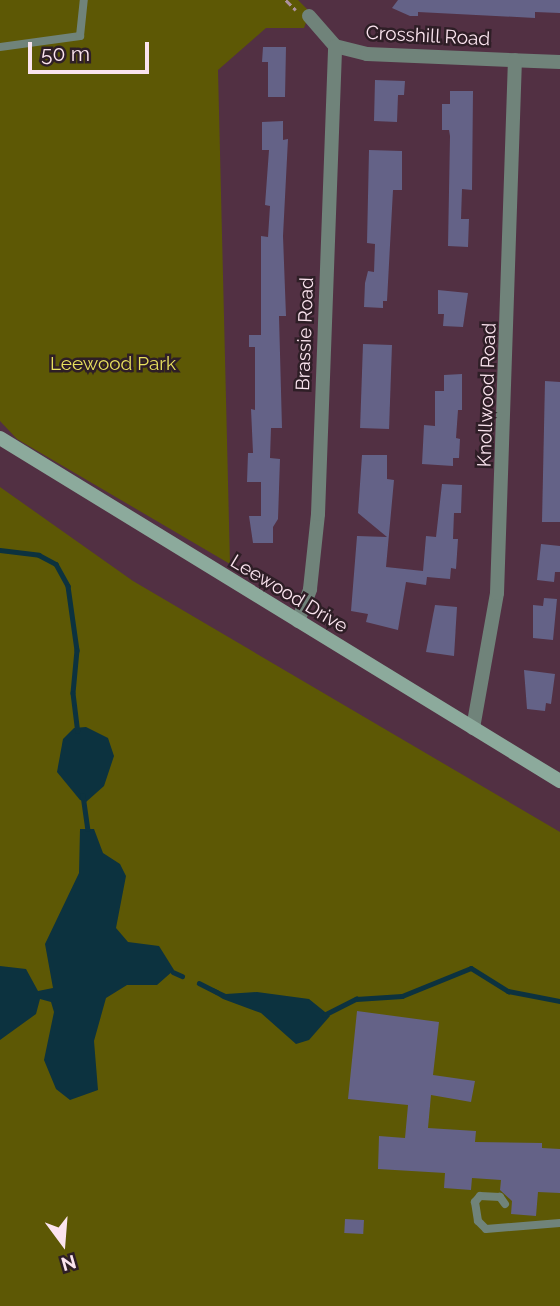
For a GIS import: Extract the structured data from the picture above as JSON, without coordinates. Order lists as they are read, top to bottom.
{
  "streets": {
    "street": [
      "Crosshill Road",
      "Brassie Road",
      "Knollwood Road",
      "Leewood Drive"
    ]
  },
  "crossings": [
    ["Crosshill Road", "Brassie Road"],
    ["Crosshill Road", "Knollwood Road"],
    ["Brassie Road", "Leewood Drive"],
    ["Knollwood Road", "Leewood Drive"]
  ],
  "parks": ["Leewood Park"],
  "scale_bar": "50 m",
  "north": "bottom"
}
